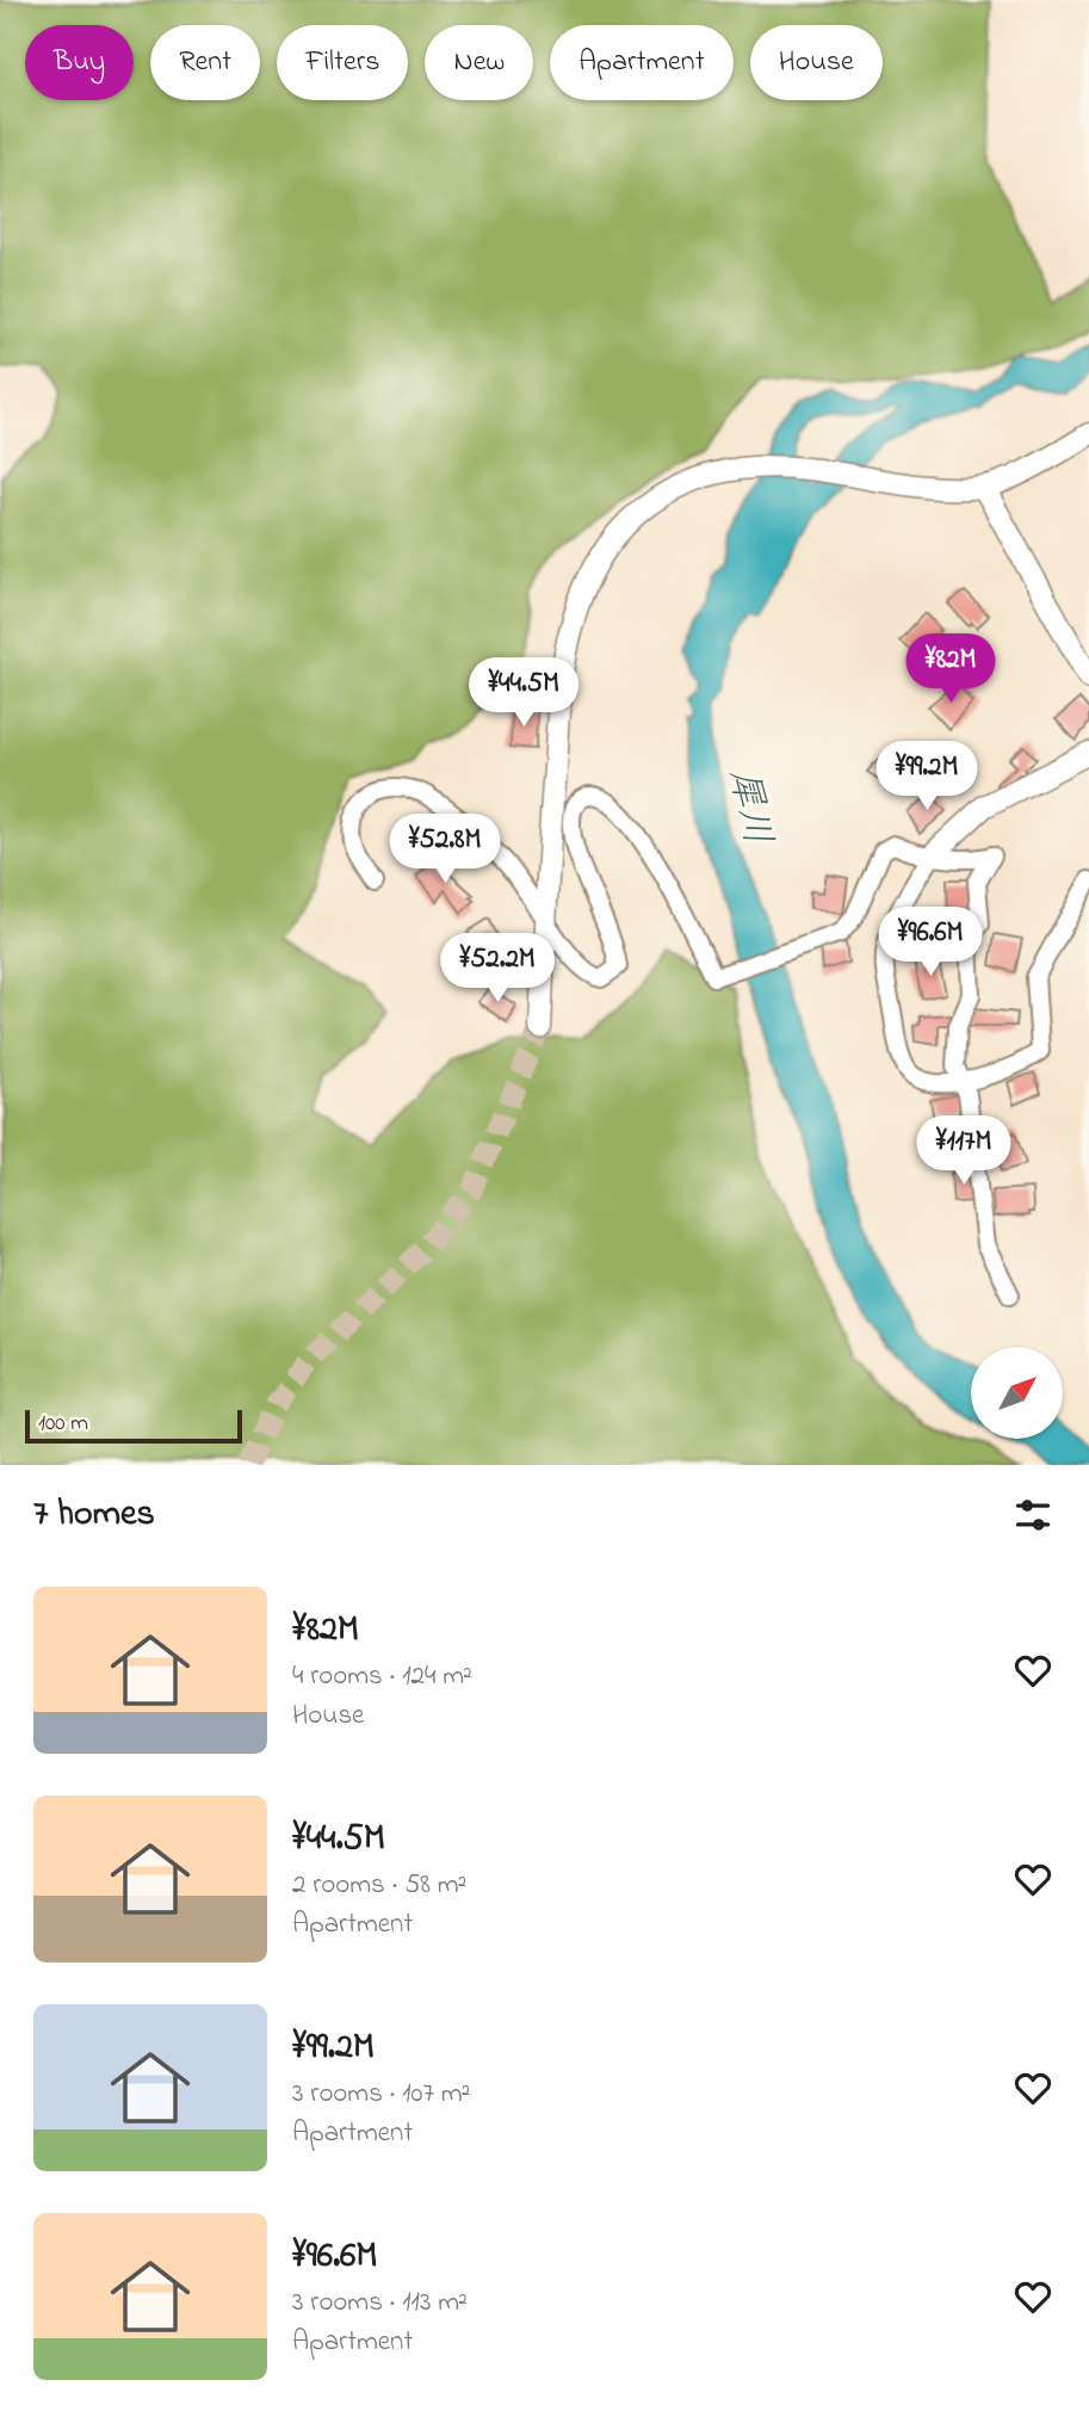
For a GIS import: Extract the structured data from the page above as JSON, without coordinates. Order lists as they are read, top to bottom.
{
  "water": ["犀川"],
  "scale_bar": "100 m",
  "north": "top right",
  "page": {
    "chip": [
      "Buy",
      "Rent",
      "Filters",
      "New",
      "Apartment",
      "House"
    ],
    "price": [
      "¥82M",
      "¥44.5M",
      "¥99.2M",
      "¥52.8M",
      "¥96.6M",
      "¥52.2M",
      "¥117M"
    ],
    "scale": "100 m",
    "heading": "7 homes",
    "list": [
      {
        "name": "¥82M",
        "note": "4 rooms · 124 m² · House"
      },
      {
        "name": "¥44.5M",
        "note": "2 rooms · 58 m² · Apartment"
      },
      {
        "name": "¥99.2M",
        "note": "3 rooms · 107 m² · Apartment"
      },
      {
        "name": "¥96.6M",
        "note": "3 rooms · 113 m² · Apartment"
      }
    ]
  }
}
